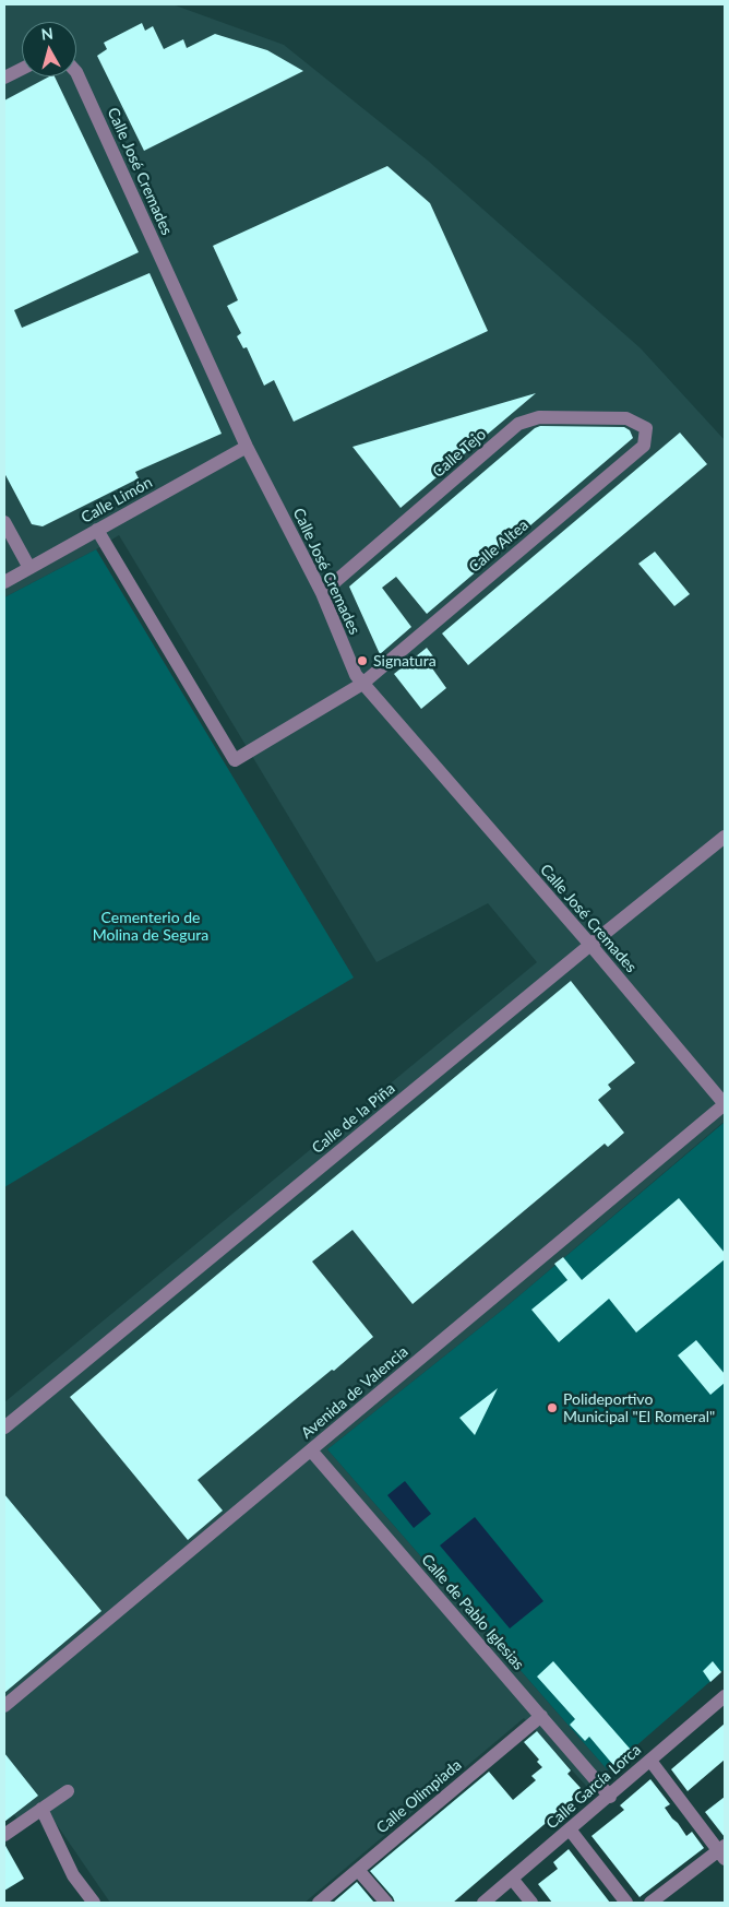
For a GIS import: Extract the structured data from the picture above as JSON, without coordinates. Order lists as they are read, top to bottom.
{
  "streets": {
    "street": [
      "Calle José Cremades",
      "Calle Tejo",
      "Calle Limón",
      "Calle Altea",
      "Calle de la Piña",
      "Avenida de Valencia",
      "Calle de Pablo Iglesias",
      "Calle García Lorca",
      "Calle Olimpiada"
    ]
  },
  "crossings": [
    ["Calle José Cremades", "Calle Tejo"],
    ["Calle José Cremades", "Calle Limón"],
    ["Calle José Cremades", "Calle Altea"],
    ["Calle José Cremades", "Calle de la Piña"],
    ["Calle José Cremades", "Avenida de Valencia"],
    ["Calle Tejo", "Calle Altea"],
    ["Calle Limón", "Calle Altea"],
    ["Avenida de Valencia", "Calle de Pablo Iglesias"],
    ["Calle de Pablo Iglesias", "Calle García Lorca"],
    ["Calle de Pablo Iglesias", "Calle Olimpiada"]
  ],
  "parks": ["Cementerio de Molina de Segura"],
  "places": ["Signatura", "Polideportivo Municipal \"El Romeral\""],
  "north": "top"
}
